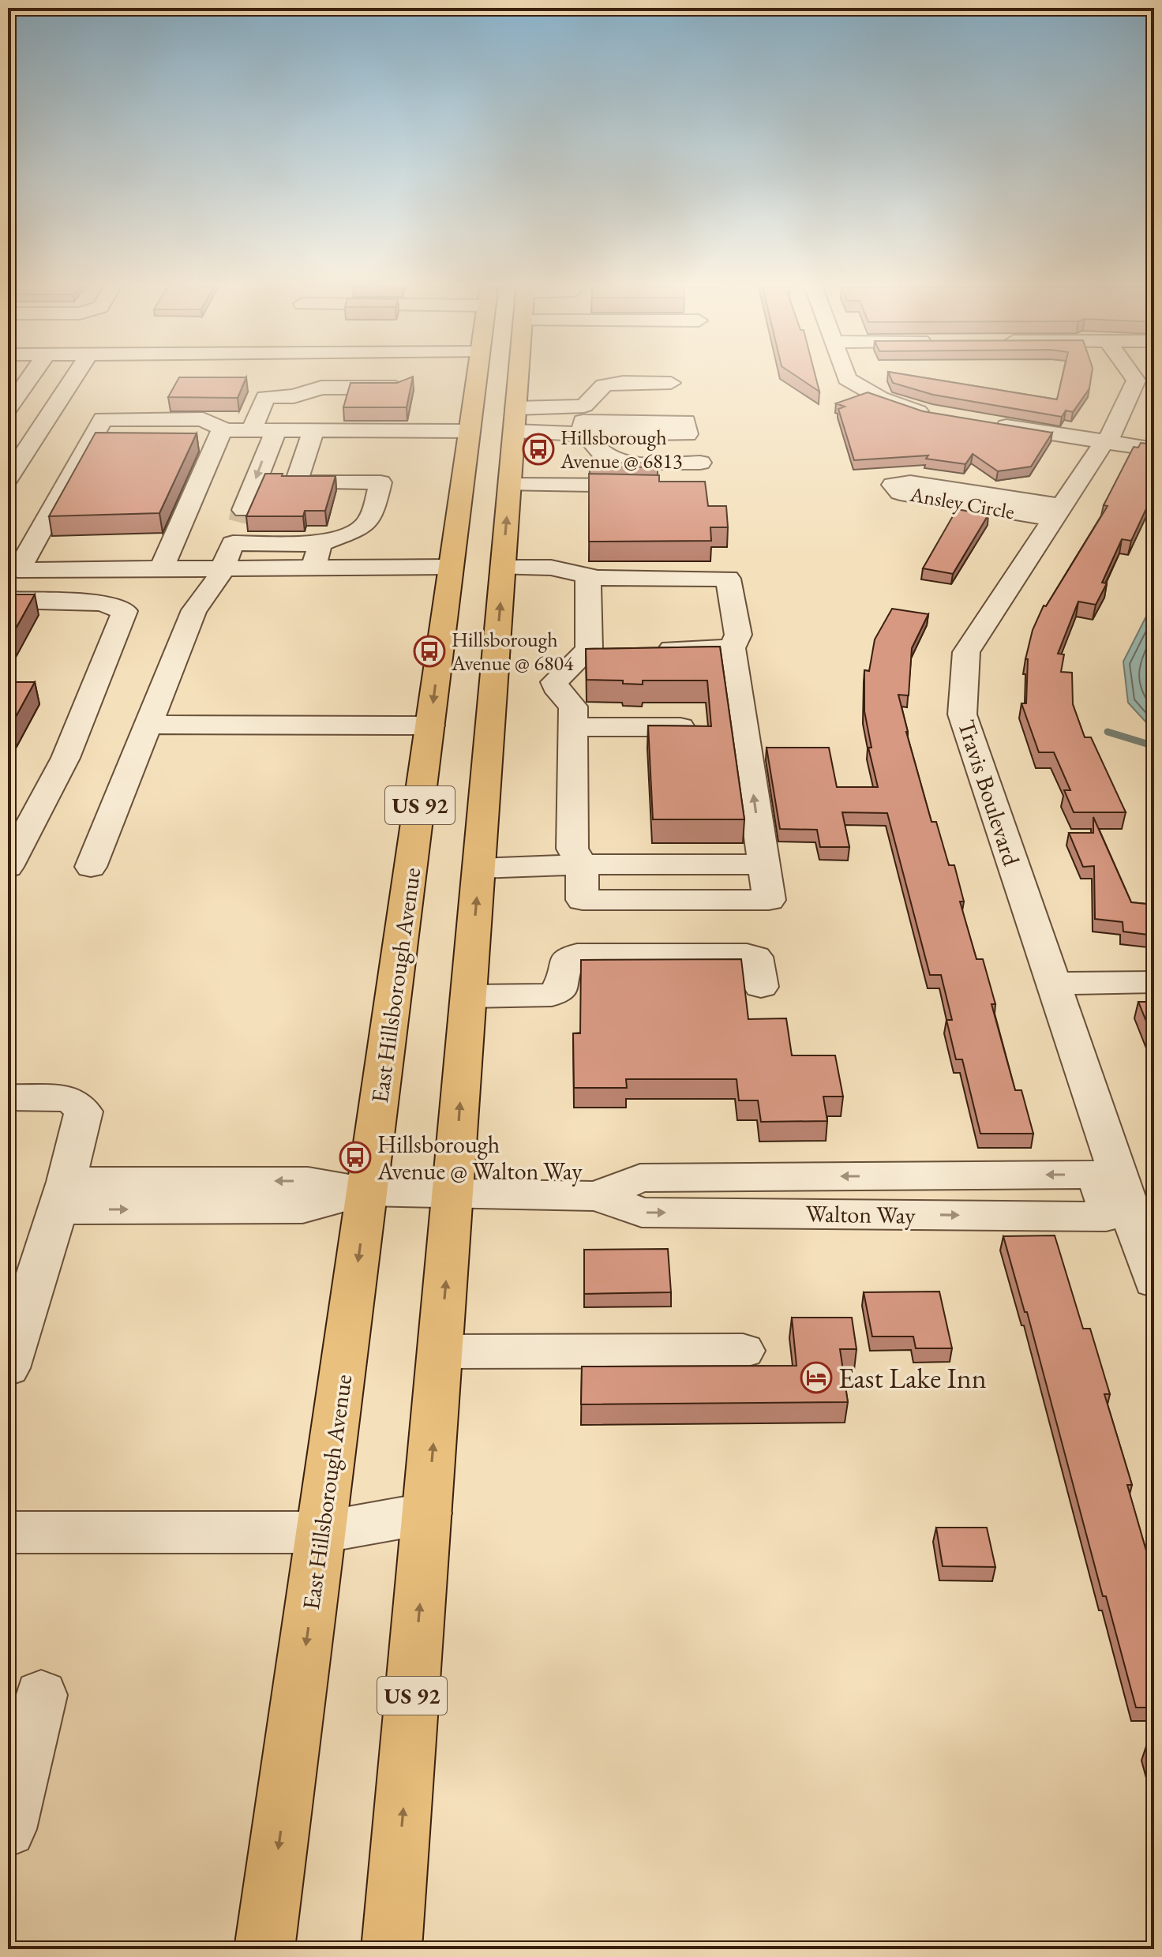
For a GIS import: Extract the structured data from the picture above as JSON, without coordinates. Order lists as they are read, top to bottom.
{
  "streets": {
    "main road": ["US 92", "East Hillsborough Avenue"],
    "street": ["Ansley Circle", "Travis Boulevard", "Walton Way"]
  },
  "crossings": [
    ["Ansley Circle", "Travis Boulevard"],
    ["Travis Boulevard", "Walton Way"],
    ["East Hillsborough Avenue", "Walton Way"]
  ],
  "places": {
    "bus stop": ["Hillsborough Avenue @ 6813", "Hillsborough Avenue @ 6804", "Hillsborough Avenue @ Walton Way"],
    "hotel": ["East Lake Inn"]
  }
}
